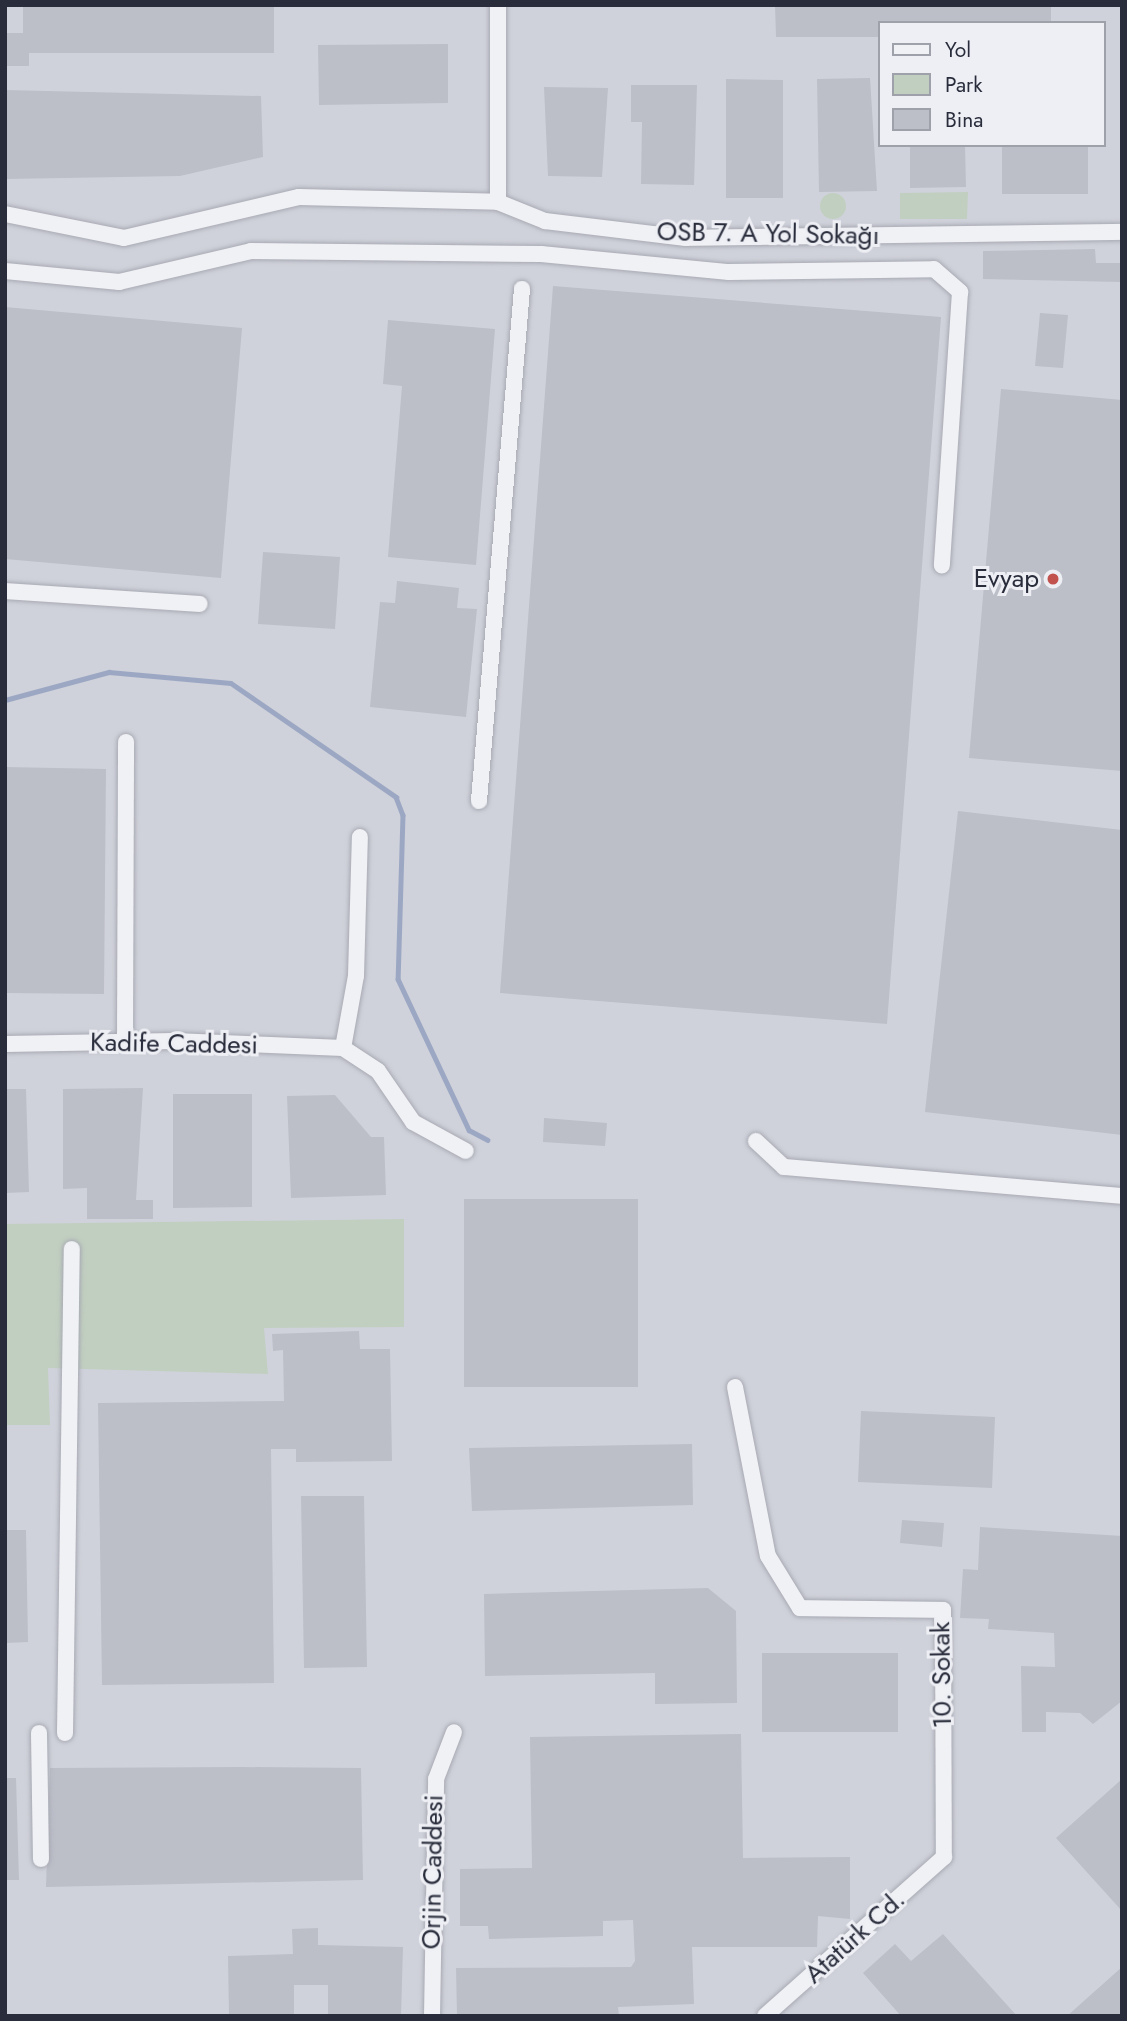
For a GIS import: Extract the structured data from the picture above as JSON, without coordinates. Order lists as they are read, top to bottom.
{
  "streets": {
    "street": [
      "OSB 7. A Yol Sokağı",
      "Kadife Caddesi",
      "10. Sokak",
      "Orjin Caddesi",
      "Atatürk Cd."
    ]
  },
  "crossings": [
    ["10. Sokak", "Atatürk Cd."]
  ],
  "places": ["Evyap"],
  "legend": ["Yol", "Park", "Bina"]
}
